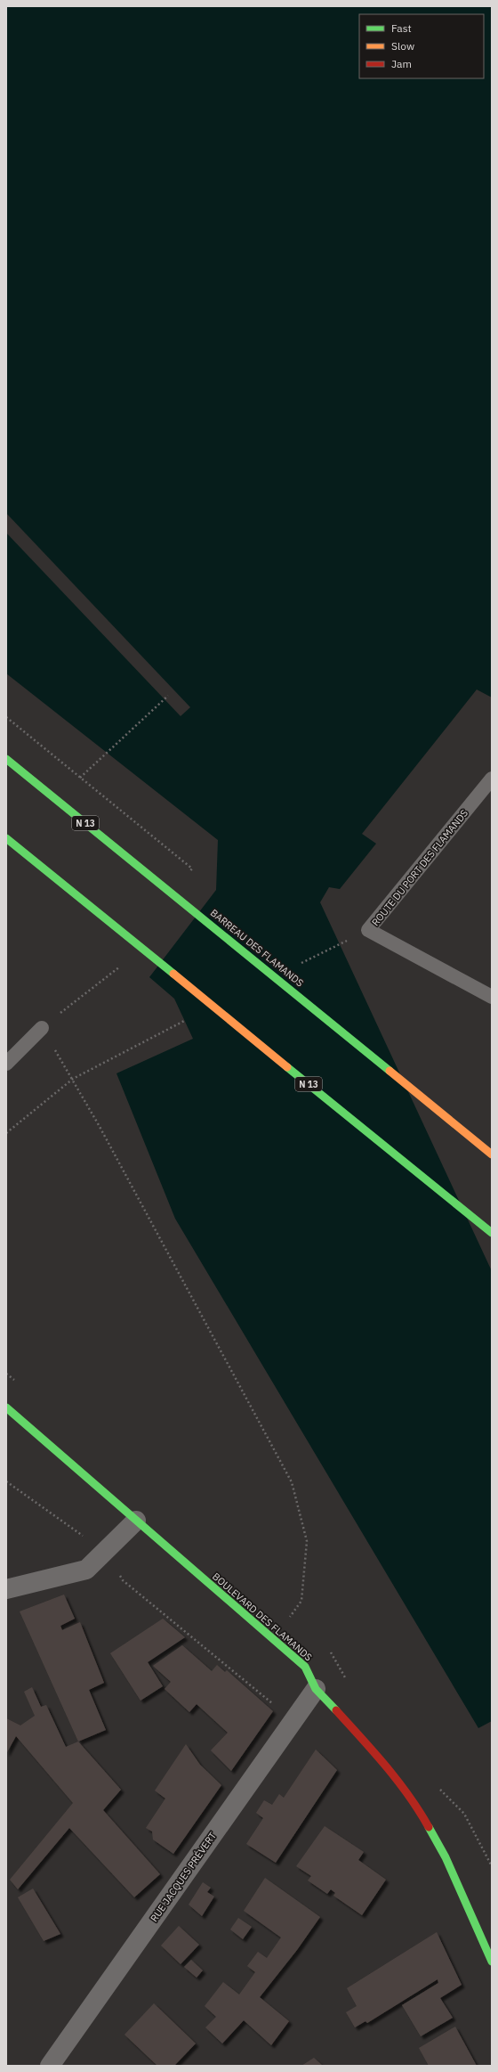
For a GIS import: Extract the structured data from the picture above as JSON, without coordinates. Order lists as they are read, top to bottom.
{
  "streets": {
    "main road": ["N 13", "BARREAU DES FLAMANDS", "BOULEVARD DES FLAMANDS"],
    "street": ["RUE JACQUES PRÉVERT"],
    "lane": ["ROUTE DU PORT DES FLAMANDS"]
  },
  "crossings": [
    ["BOULEVARD DES FLAMANDS", "RUE JACQUES PRÉVERT"]
  ],
  "legend": ["Fast", "Slow", "Jam"]
}
